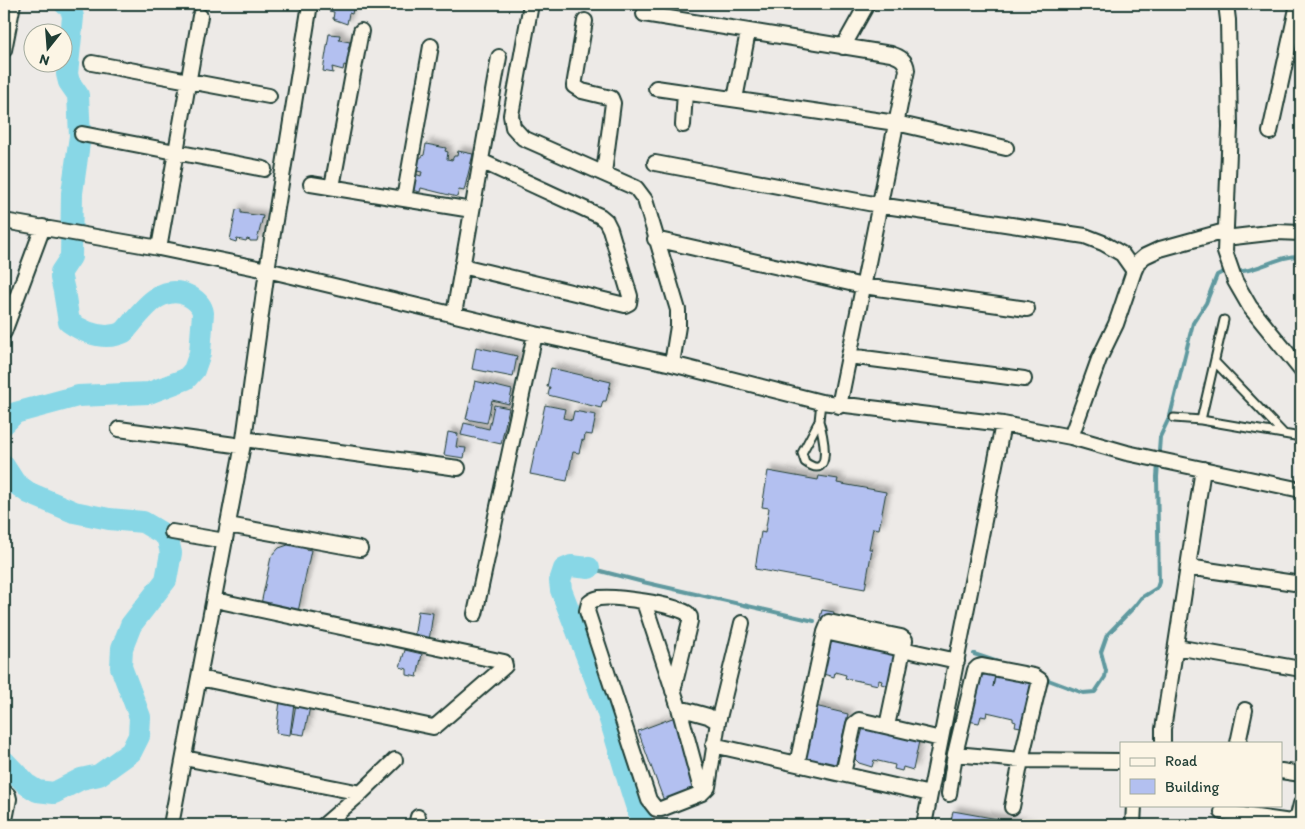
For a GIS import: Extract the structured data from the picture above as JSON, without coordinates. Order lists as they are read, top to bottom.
{
  "legend": ["Road", "Building"],
  "north": "bottom"
}
